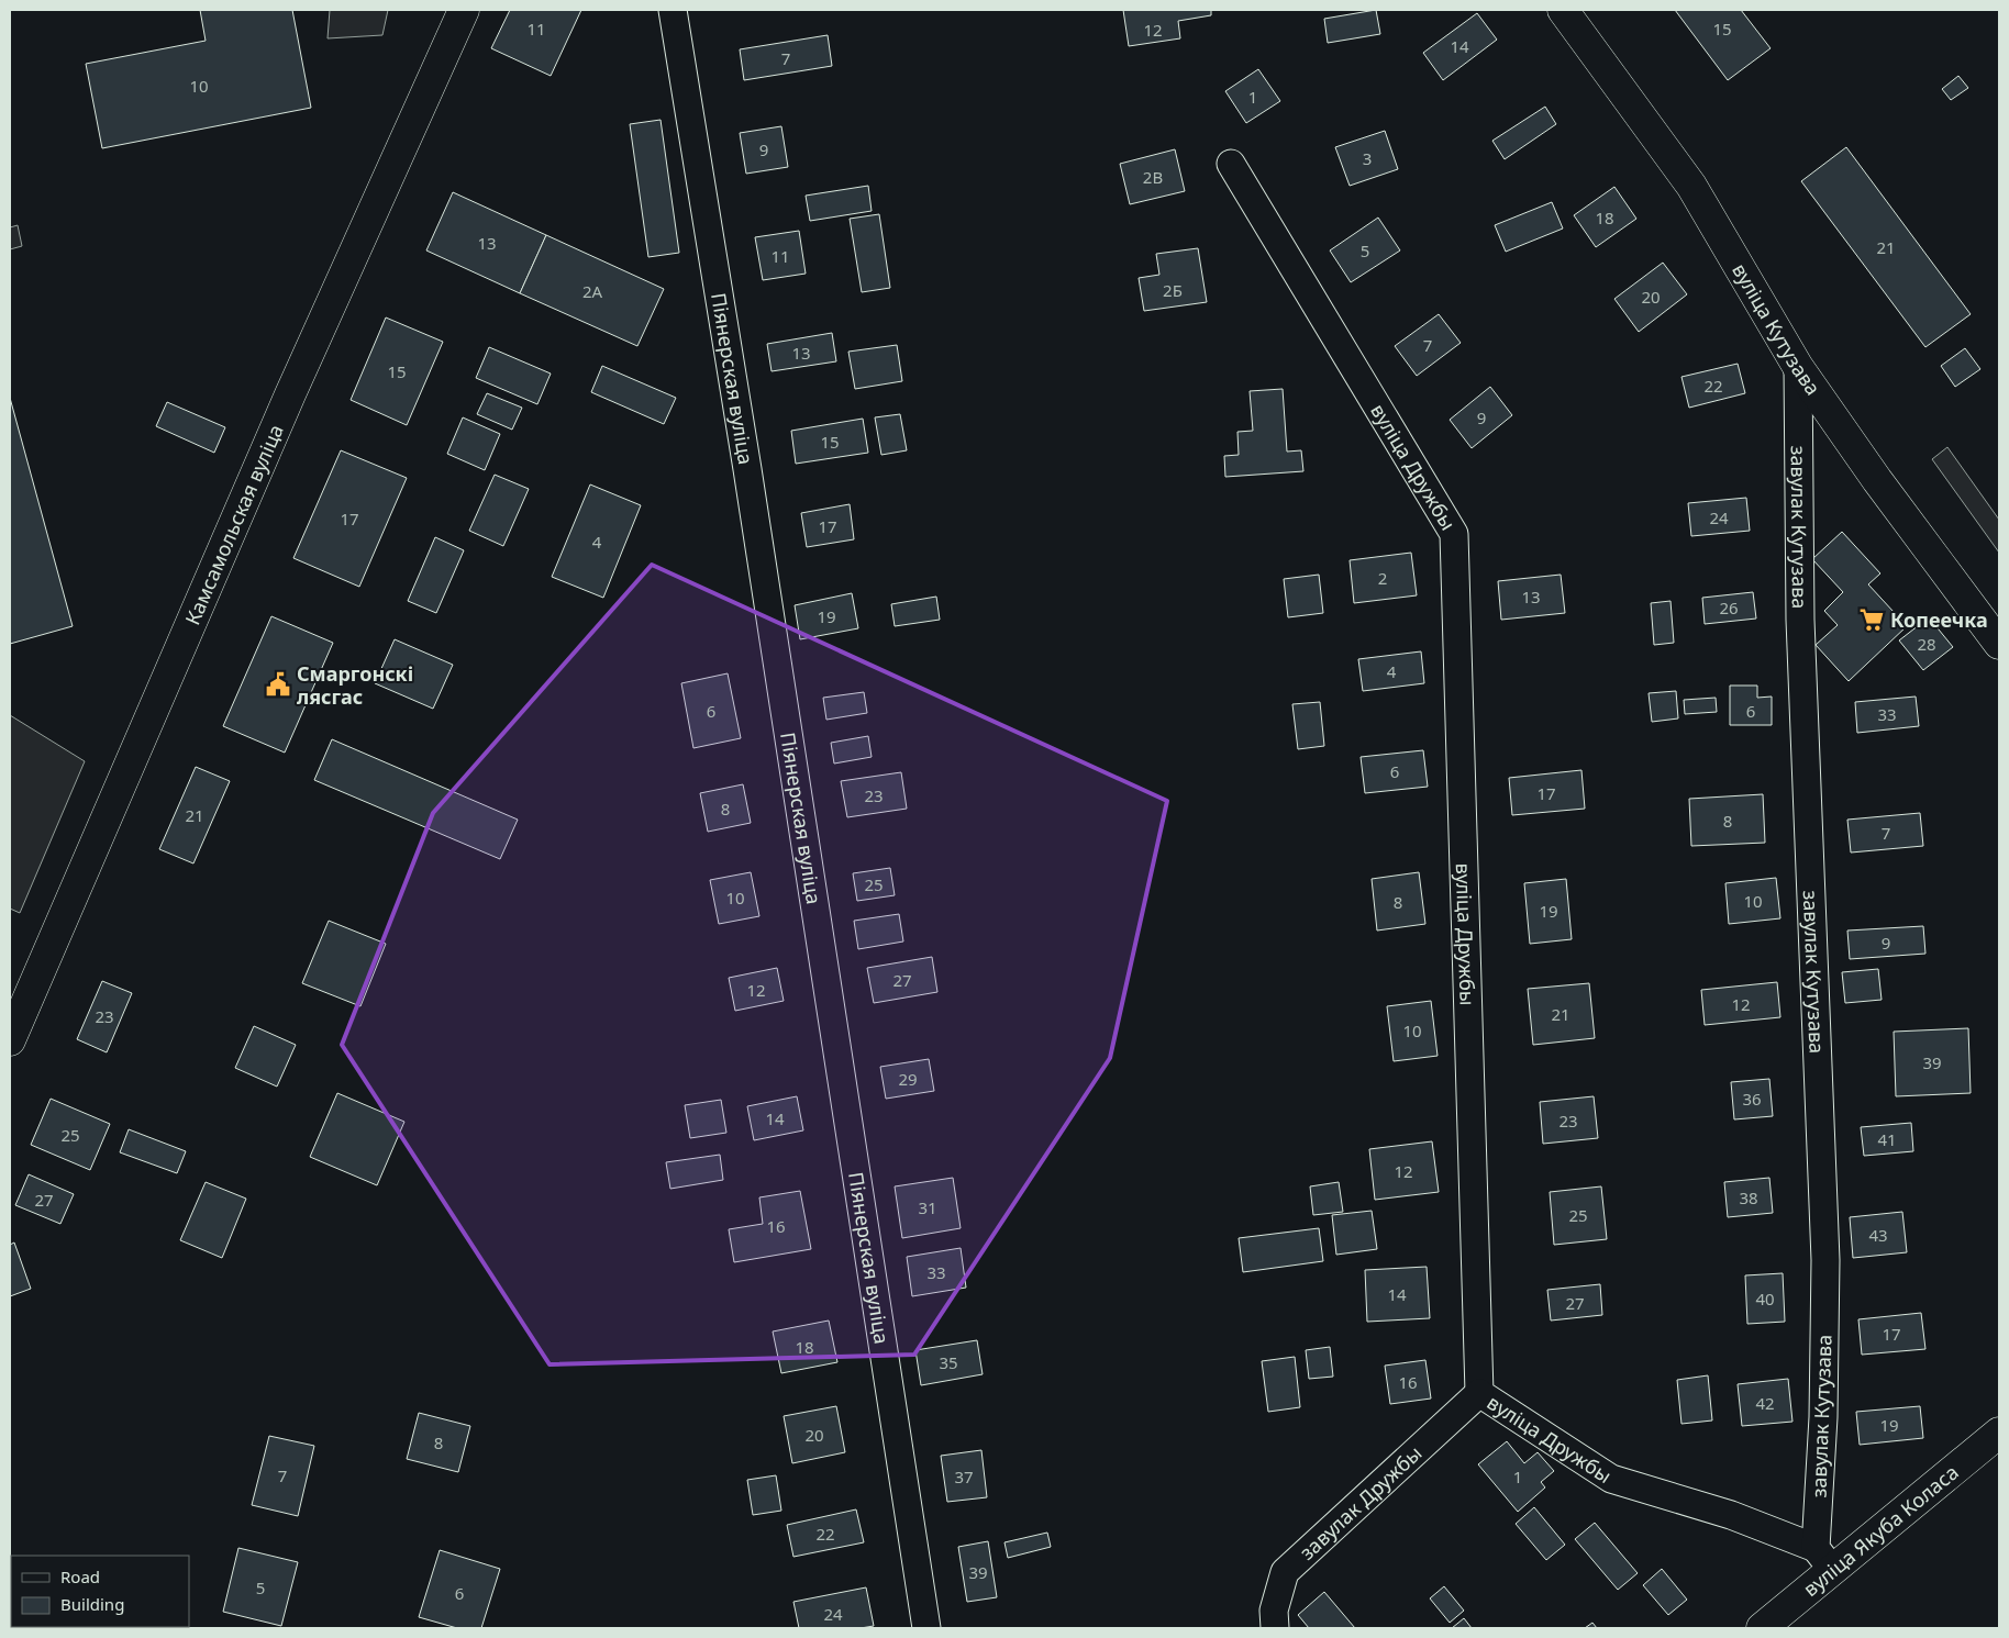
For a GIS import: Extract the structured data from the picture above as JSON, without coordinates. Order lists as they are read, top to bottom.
{
  "streets": {
    "main road": ["вуліца Кутузава", "Камсамольская вуліца", "вуліца Якуба Коласа"],
    "street": [
      "Піянерская вуліца",
      "вуліца Дружбы",
      "завулак Кутузава",
      "завулак Дружбы"
    ]
  },
  "crossings": [
    ["вуліца Кутузава", "завулак Кутузава"],
    ["вуліца Дружбы", "завулак Кутузава"],
    ["вуліца Дружбы", "завулак Дружбы"],
    ["вуліца Дружбы", "вуліца Якуба Коласа"],
    ["завулак Кутузава", "вуліца Якуба Коласа"]
  ],
  "places": {
    "supermarket": ["Копеечка"],
    "public building": ["Смаргонскі лясгас"]
  },
  "house_numbers": [
    "11",
    "15",
    "12",
    "14",
    "7",
    "10",
    "1",
    "9",
    "3",
    "2В",
    "18",
    "13",
    "21",
    "5",
    "11",
    "2Б",
    "2А",
    "20",
    "7",
    "13",
    "15",
    "22",
    "9",
    "15",
    "24",
    "17",
    "17",
    "4",
    "2",
    "13",
    "26",
    "19",
    "28",
    "4",
    "6",
    "6",
    "33",
    "6",
    "17",
    "23",
    "8",
    "21",
    "8",
    "7",
    "25",
    "10",
    "10",
    "8",
    "19",
    "9",
    "27",
    "12",
    "12",
    "21",
    "23",
    "10",
    "39",
    "29",
    "36",
    "14",
    "23",
    "25",
    "41",
    "12",
    "38",
    "27",
    "31",
    "25",
    "16",
    "43",
    "33",
    "14",
    "40",
    "27",
    "17",
    "18",
    "35",
    "16",
    "42",
    "19",
    "20",
    "8",
    "7",
    "37",
    "1",
    "22",
    "39",
    "5",
    "6",
    "24"
  ],
  "legend": ["Road", "Building"]
}
